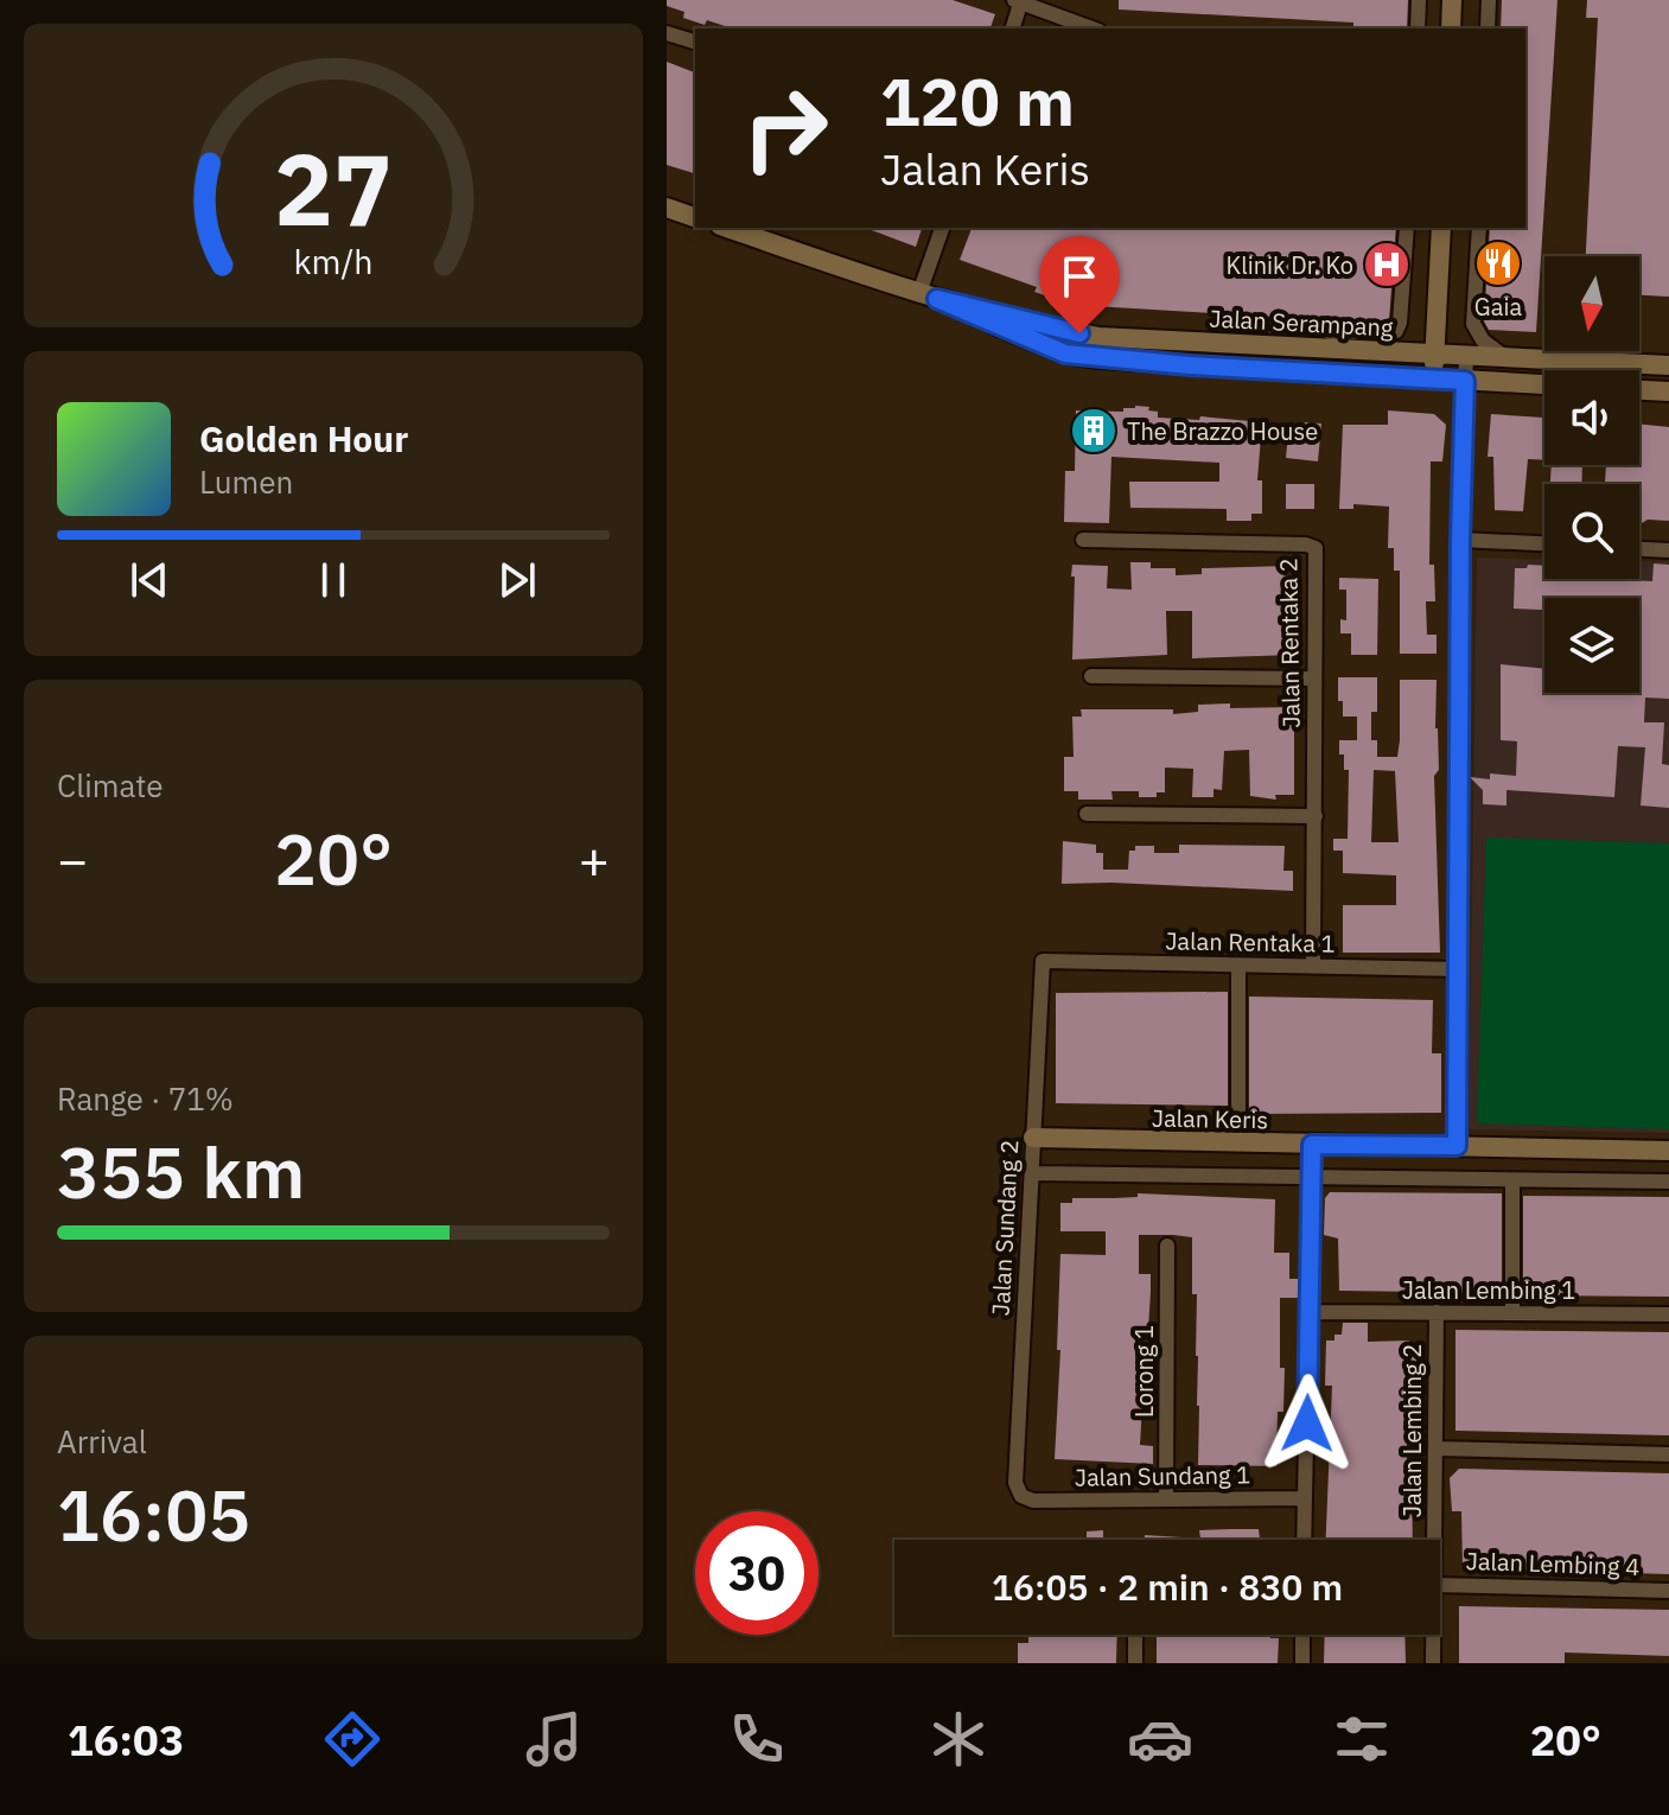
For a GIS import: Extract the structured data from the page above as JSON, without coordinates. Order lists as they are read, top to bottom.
{
  "streets": {
    "main road": ["Jalan Serampang", "Jalan Keris"],
    "street": [
      "Jalan Rentaka 2",
      "Jalan Rentaka 1",
      "Jalan Sundang 2",
      "Jalan Lembing 1",
      "Lorong 1",
      "Jalan Lembing 2",
      "Jalan Sundang 1",
      "Jalan Lembing 4"
    ]
  },
  "crossings": [
    ["Jalan Rentaka 2", "Jalan Rentaka 1"],
    ["Jalan Rentaka 1", "Jalan Sundang 2"],
    ["Jalan Keris", "Jalan Sundang 2"],
    ["Jalan Sundang 2", "Jalan Sundang 1"],
    ["Jalan Lembing 1", "Jalan Lembing 2"],
    ["Lorong 1", "Jalan Sundang 1"]
  ],
  "places": {
    "restaurant": ["Gaia"],
    "hospital": ["Klinik Dr. Ko"],
    "building": ["The Brazzo House"]
  },
  "north": "bottom",
  "page": {
    "turn": ["120 m", "Jalan Keris"],
    "song": ["Golden Hour", "Lumen"],
    "tile": [
      "Climate",
      ["Range · 71%", "355 km"],
      ["Arrival", "16:05"]
    ],
    "heat": ["−", "20°", "+"],
    "limit": "30",
    "trip": "16:05 · 2 min · 830 m",
    "tabs": ["16:03", "20°"],
    "gauge": ["27", "km/h"]
  }
}
